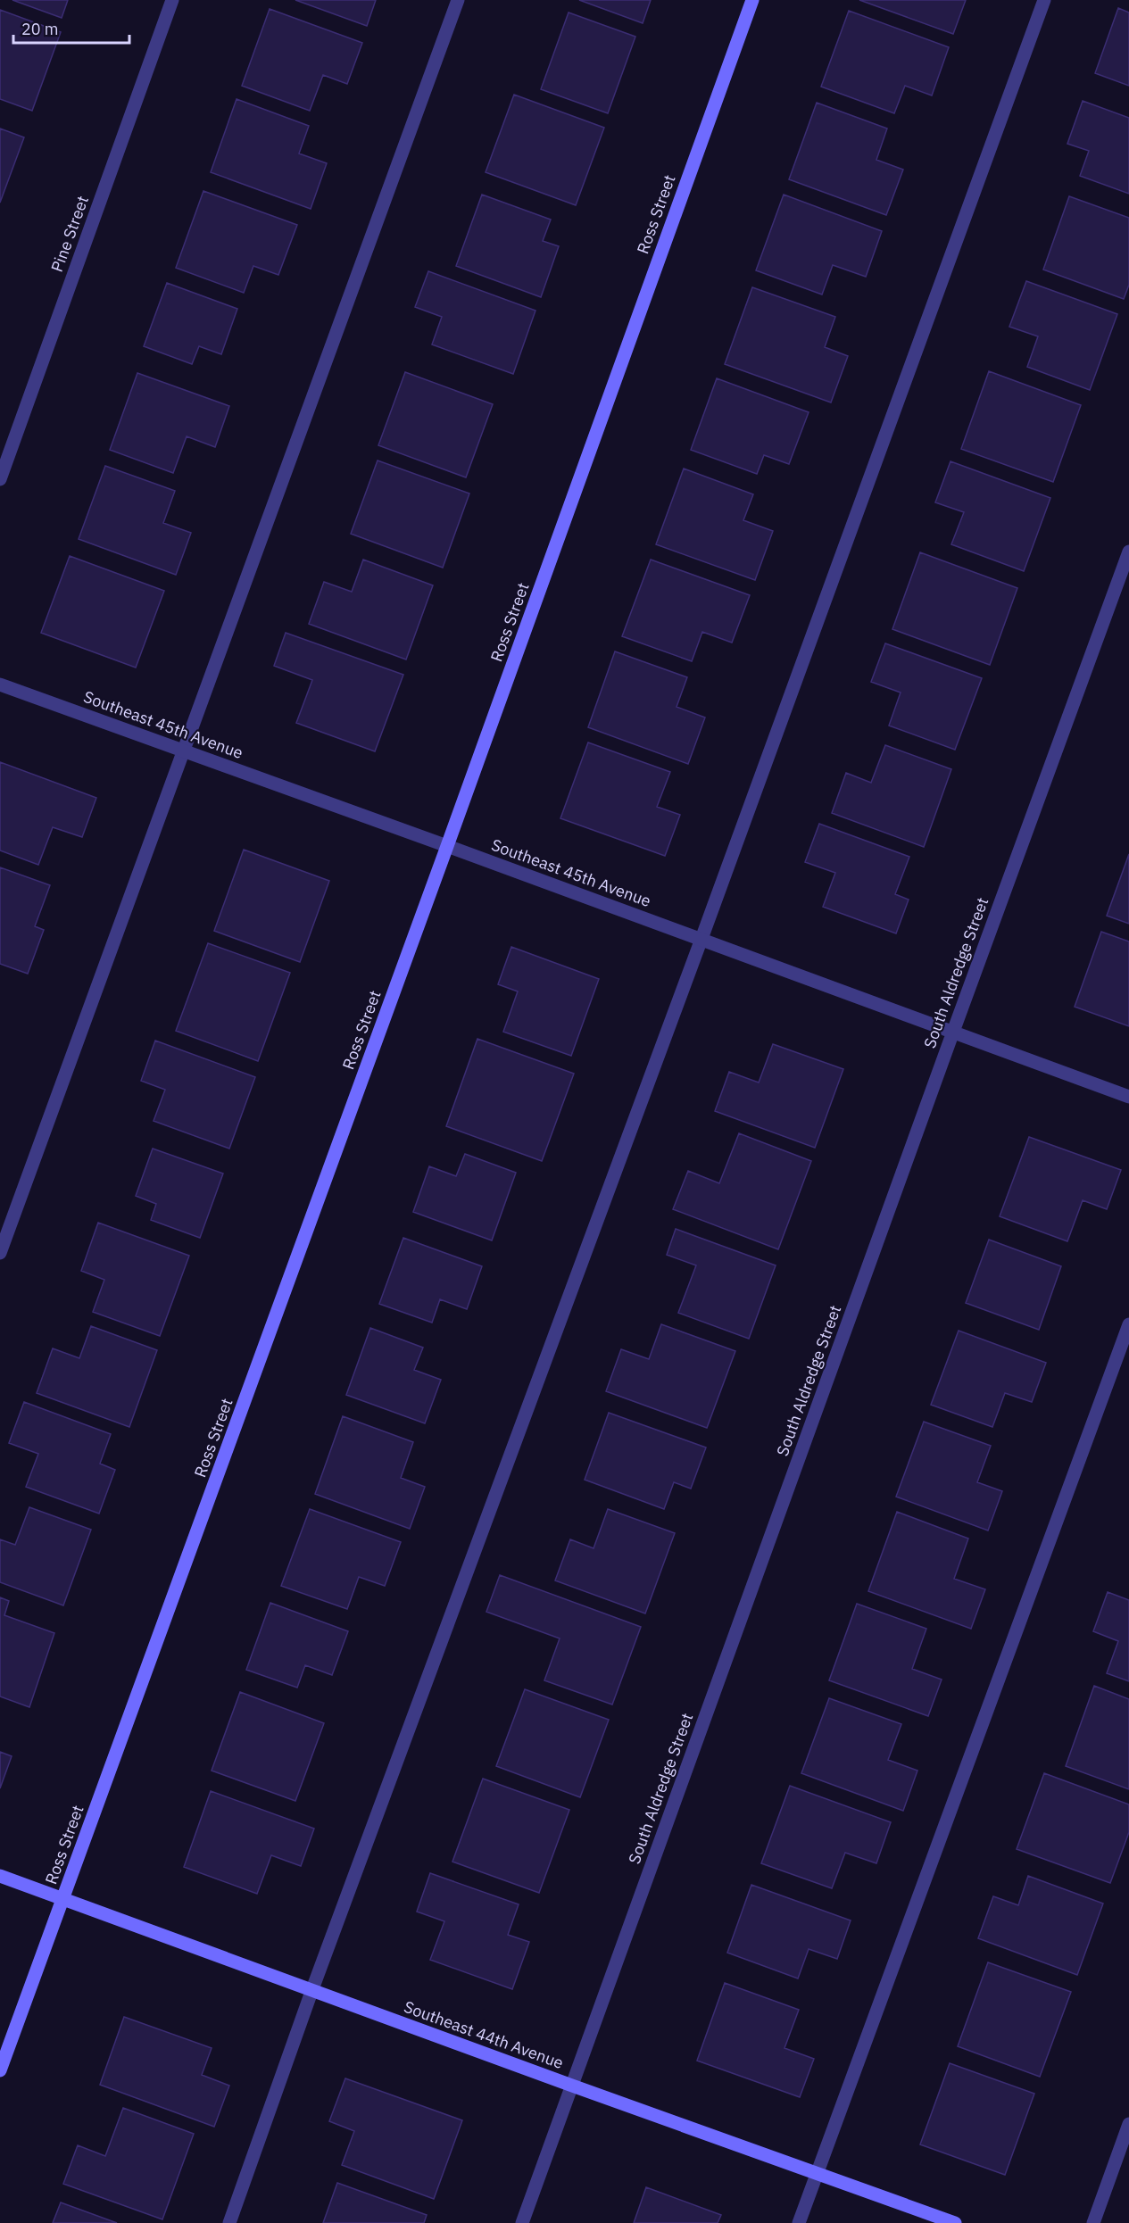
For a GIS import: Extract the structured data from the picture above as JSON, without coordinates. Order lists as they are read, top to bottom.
{
  "streets": {
    "street": [
      "Ross Street",
      "Pine Street",
      "Southeast 45th Avenue",
      "South Aldredge Street",
      "Southeast 44th Avenue"
    ]
  },
  "crossings": [
    ["Ross Street", "Southeast 45th Avenue"],
    ["Ross Street", "Southeast 44th Avenue"],
    ["Southeast 45th Avenue", "South Aldredge Street"],
    ["South Aldredge Street", "Southeast 44th Avenue"]
  ],
  "scale_bar": "20 m"
}
